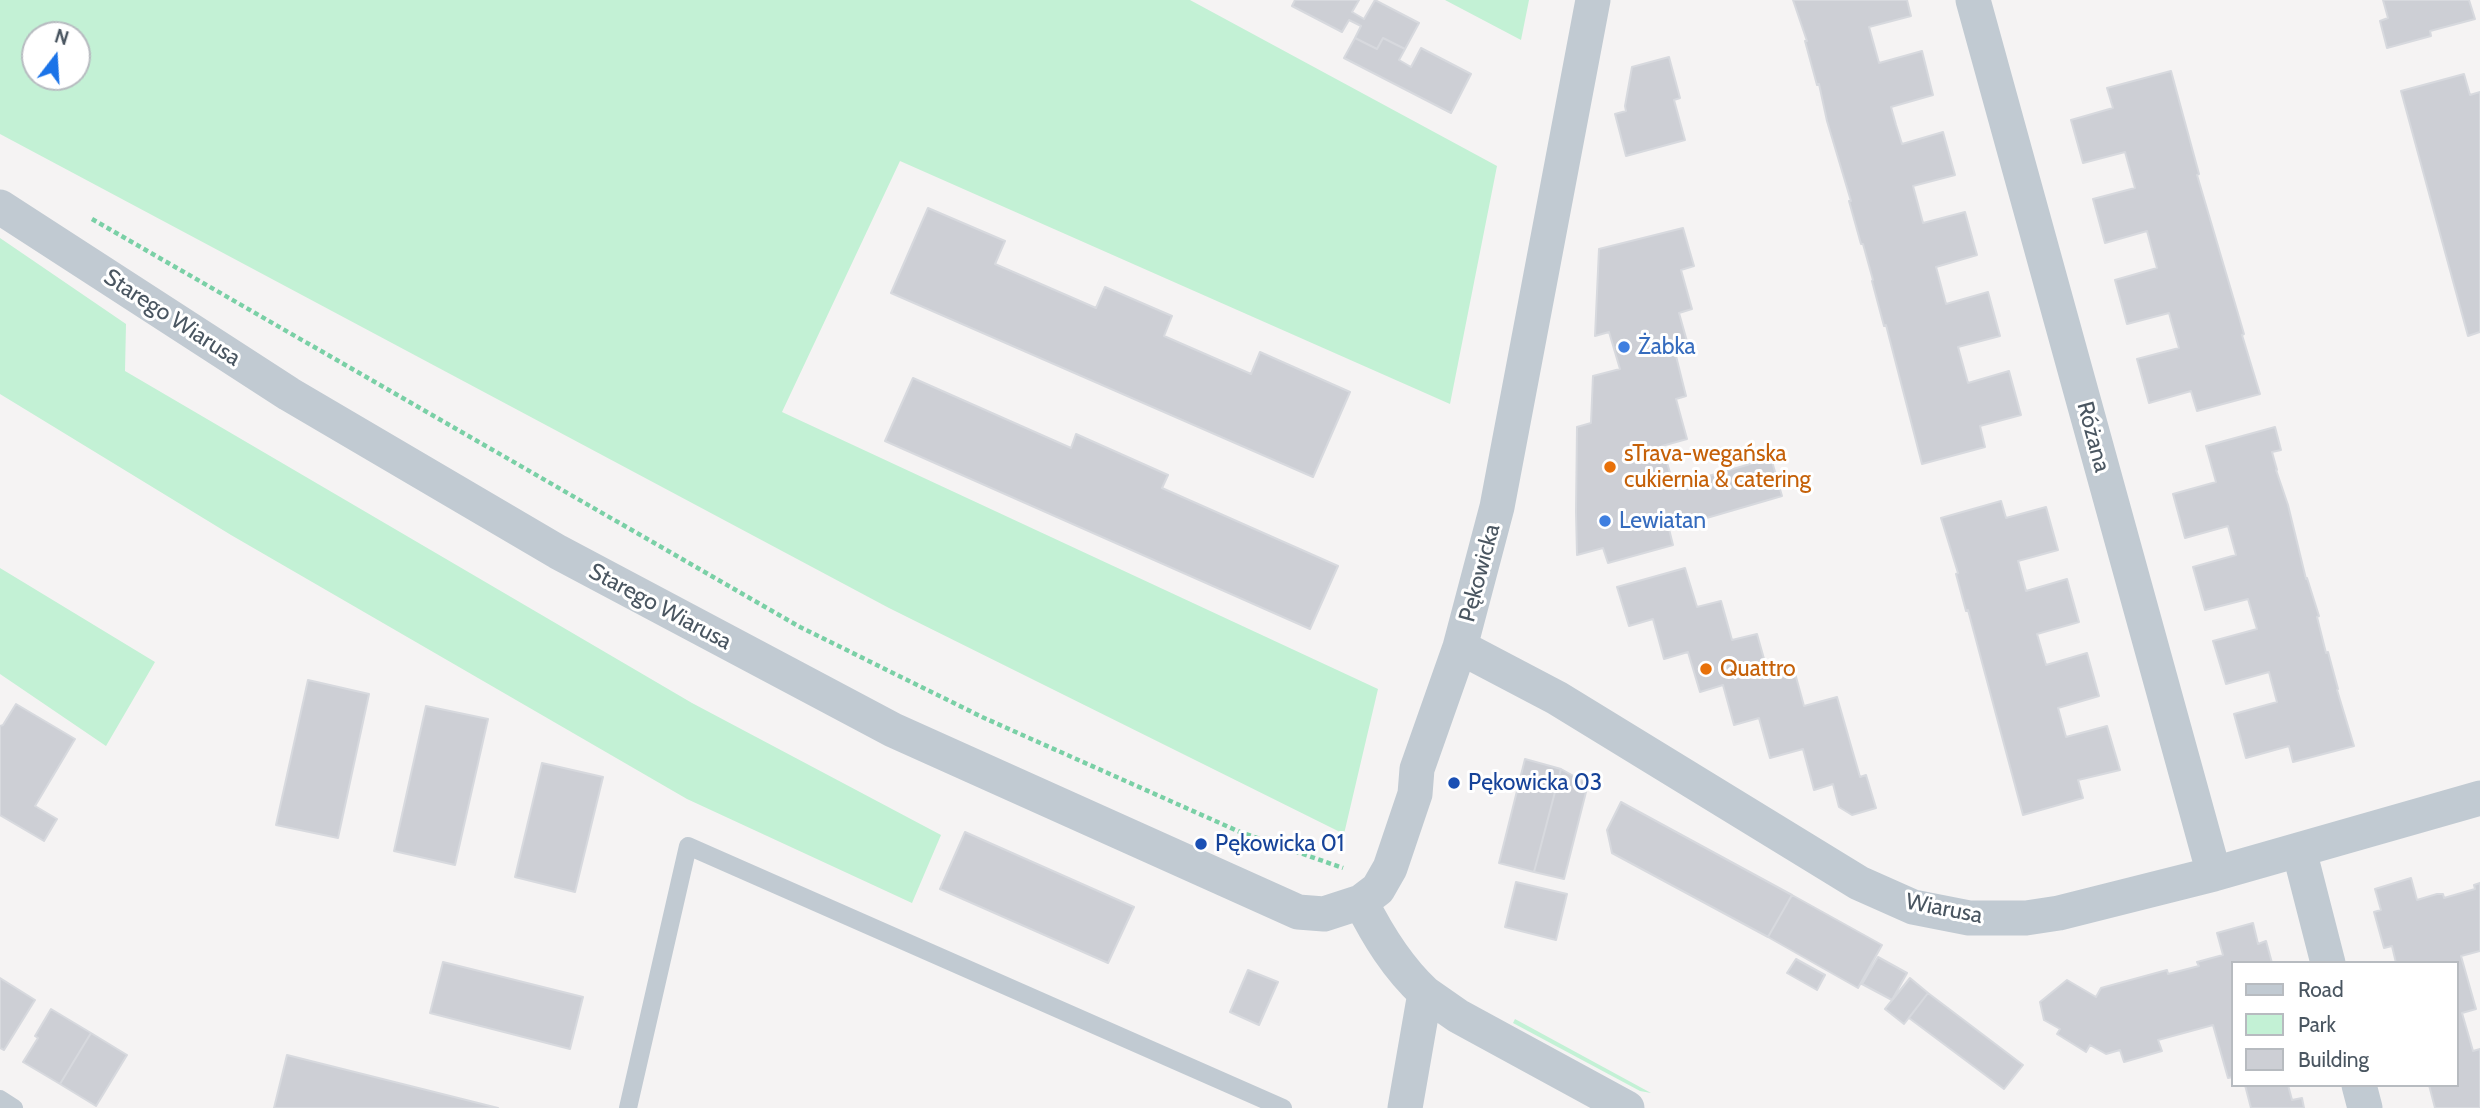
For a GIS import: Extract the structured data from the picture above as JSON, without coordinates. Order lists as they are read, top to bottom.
{
  "streets": {
    "street": [
      "Starego Wiarusa",
      "Różana",
      "Pękowicka",
      "Wiarusa"
    ]
  },
  "crossings": [
    ["Starego Wiarusa", "Pękowicka"],
    ["Różana", "Wiarusa"],
    ["Pękowicka", "Wiarusa"]
  ],
  "places": [
    "Żabka",
    "sTrava-wegańska cukiernia & catering",
    "Lewiatan",
    "Quattro",
    "Pękowicka 03",
    "Pękowicka 01"
  ],
  "legend": ["Road", "Park", "Building"],
  "north": "top"
}
